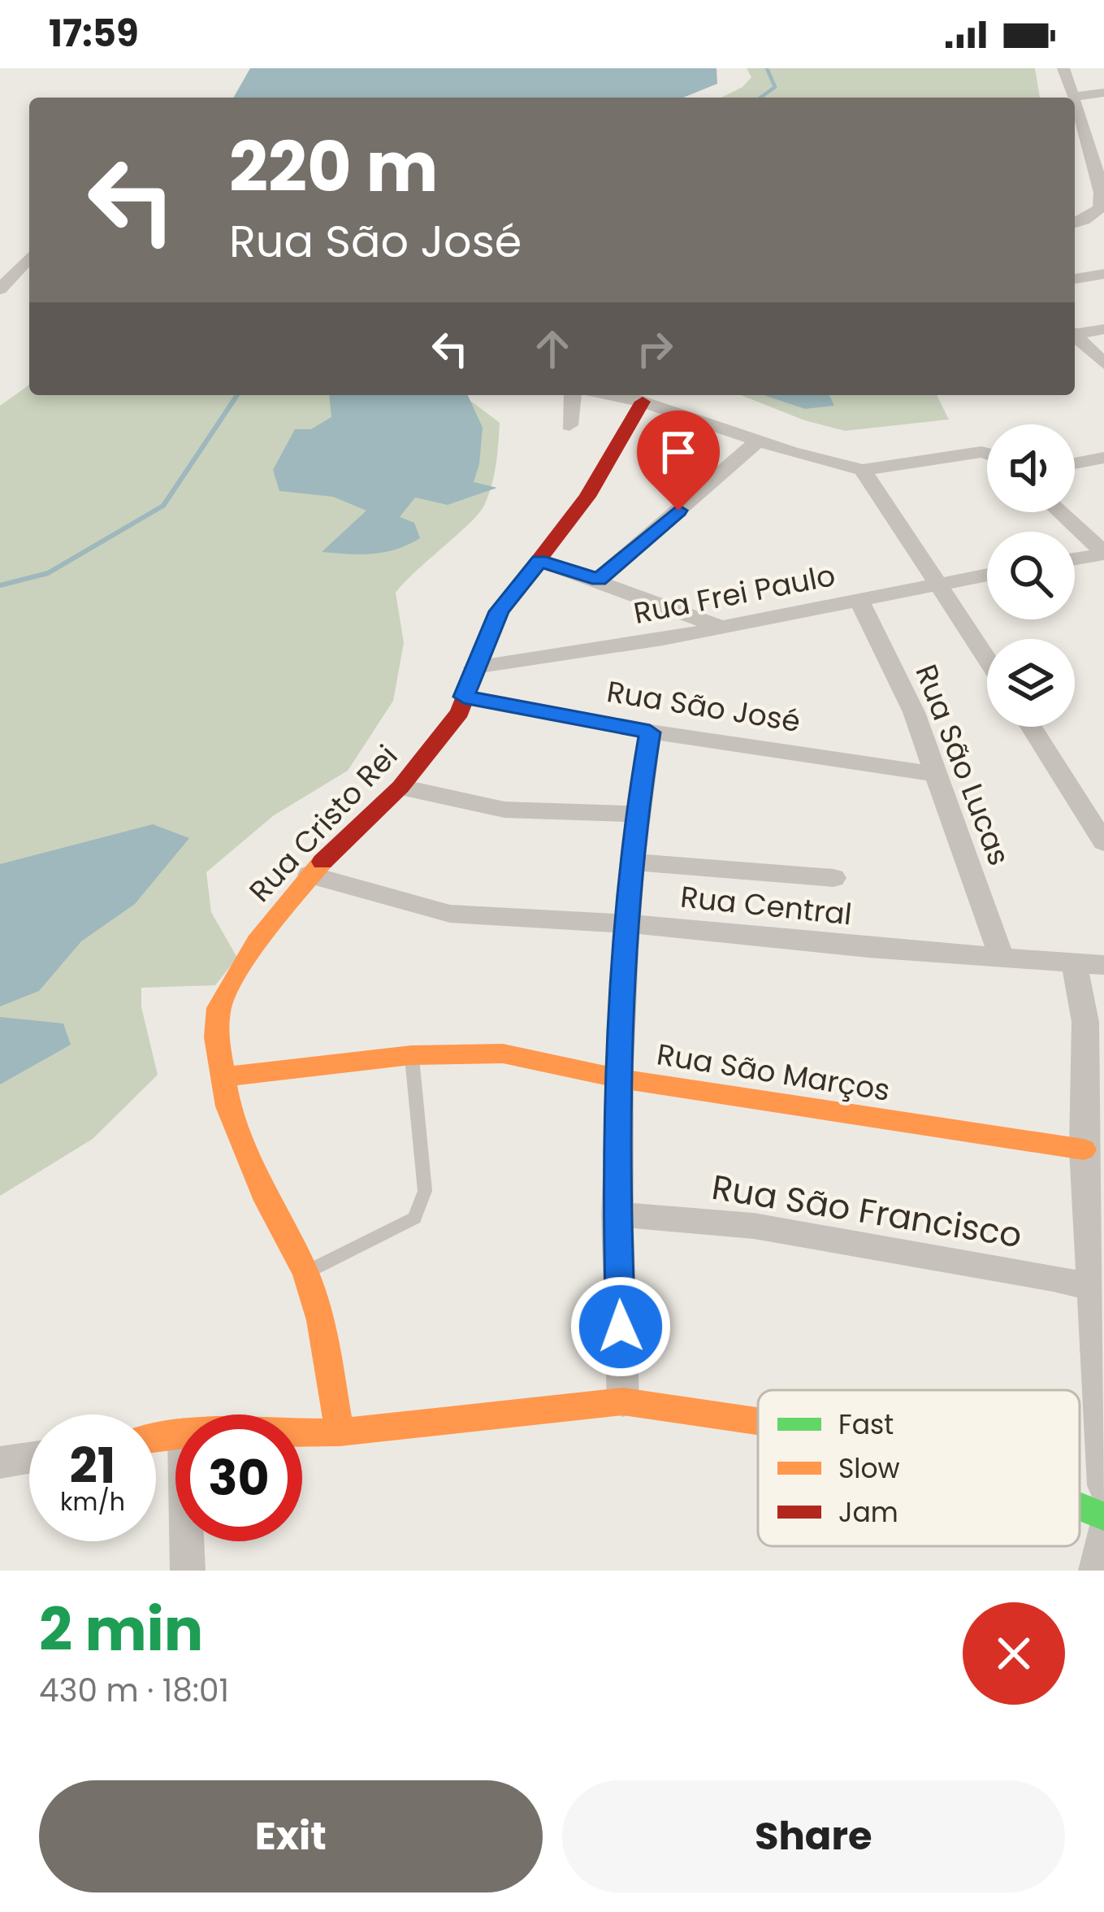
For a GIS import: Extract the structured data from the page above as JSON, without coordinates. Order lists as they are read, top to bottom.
{
  "streets": {
    "street": [
      "Rua Frei Paulo",
      "Rua São José",
      "Rua São Lucas",
      "Rua Cristo Rei",
      "Rua Central",
      "Rua São Marços",
      "Rua São Francisco"
    ]
  },
  "crossings": [
    ["Rua Frei Paulo", "Rua São Lucas"],
    ["Rua Frei Paulo", "Rua Cristo Rei"],
    ["Rua São José", "Rua São Lucas"],
    ["Rua São José", "Rua Cristo Rei"],
    ["Rua São Lucas", "Rua Central"],
    ["Rua Cristo Rei", "Rua Central"],
    ["Rua Cristo Rei", "Rua São Marços"]
  ],
  "legend": ["Fast", "Slow", "Jam"],
  "page": {
    "status": "17:59",
    "turn": ["220 m", "Rua São José"],
    "speed": "21 km/h",
    "limit": "30",
    "heading": ["2 min", "430 m · 18:01"],
    "buttons": ["Exit", "Share"]
  }
}
